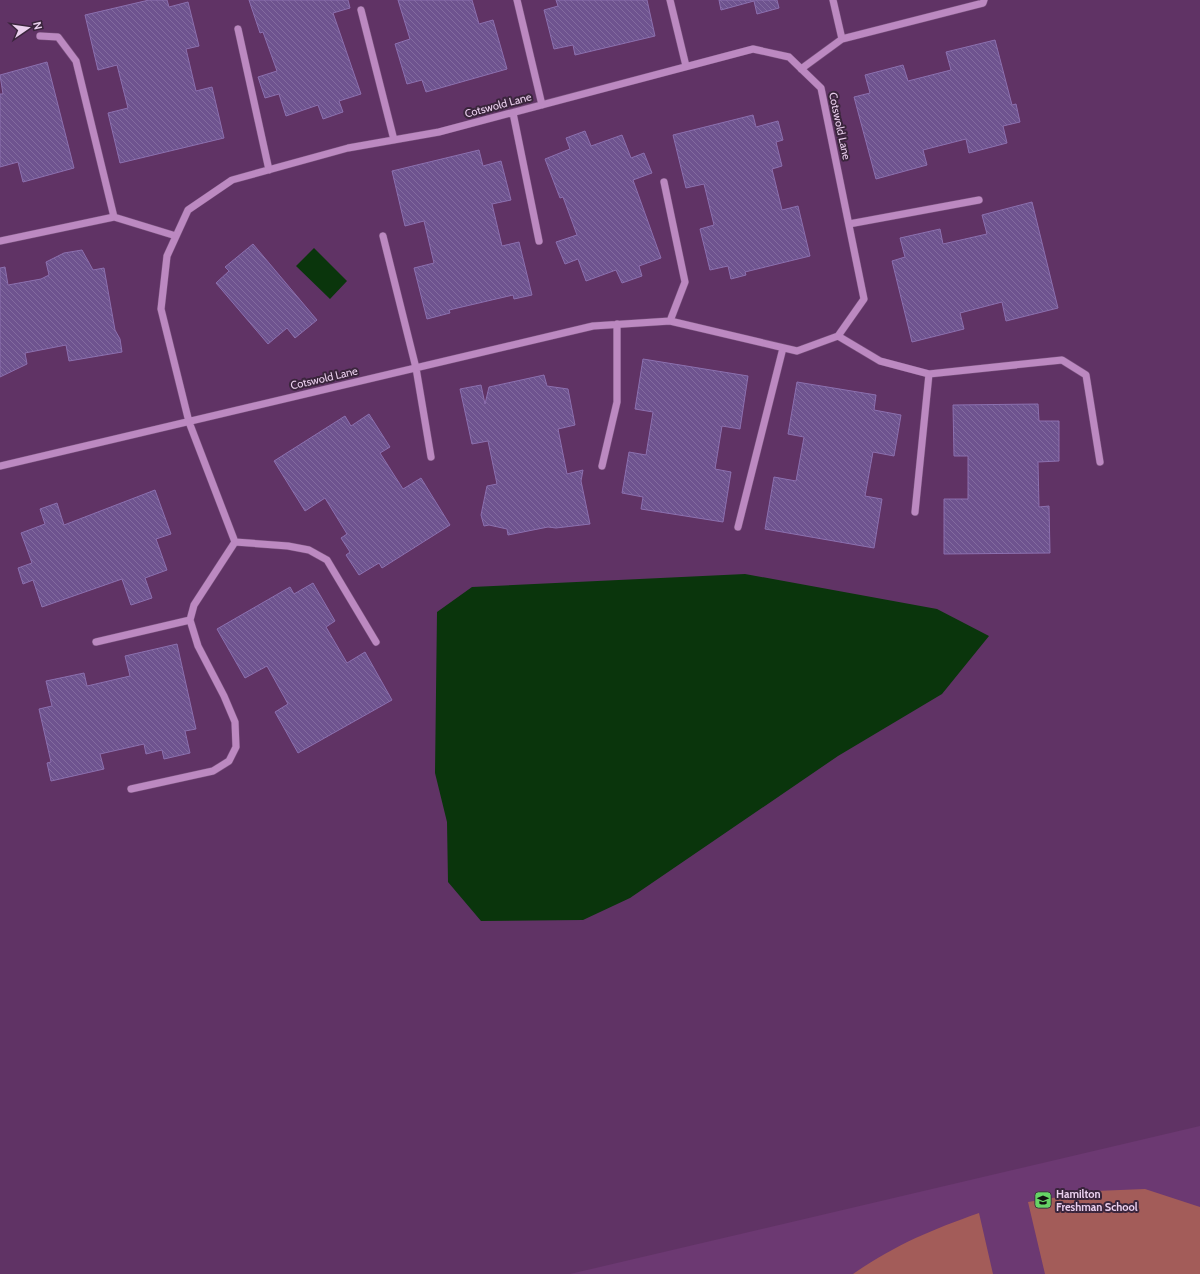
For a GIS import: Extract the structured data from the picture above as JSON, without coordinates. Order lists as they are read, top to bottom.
{
  "streets": {
    "street": ["Cotswold Lane"]
  },
  "places": {
    "school or university": ["Hamilton Freshman School"]
  },
  "north": "right"
}
